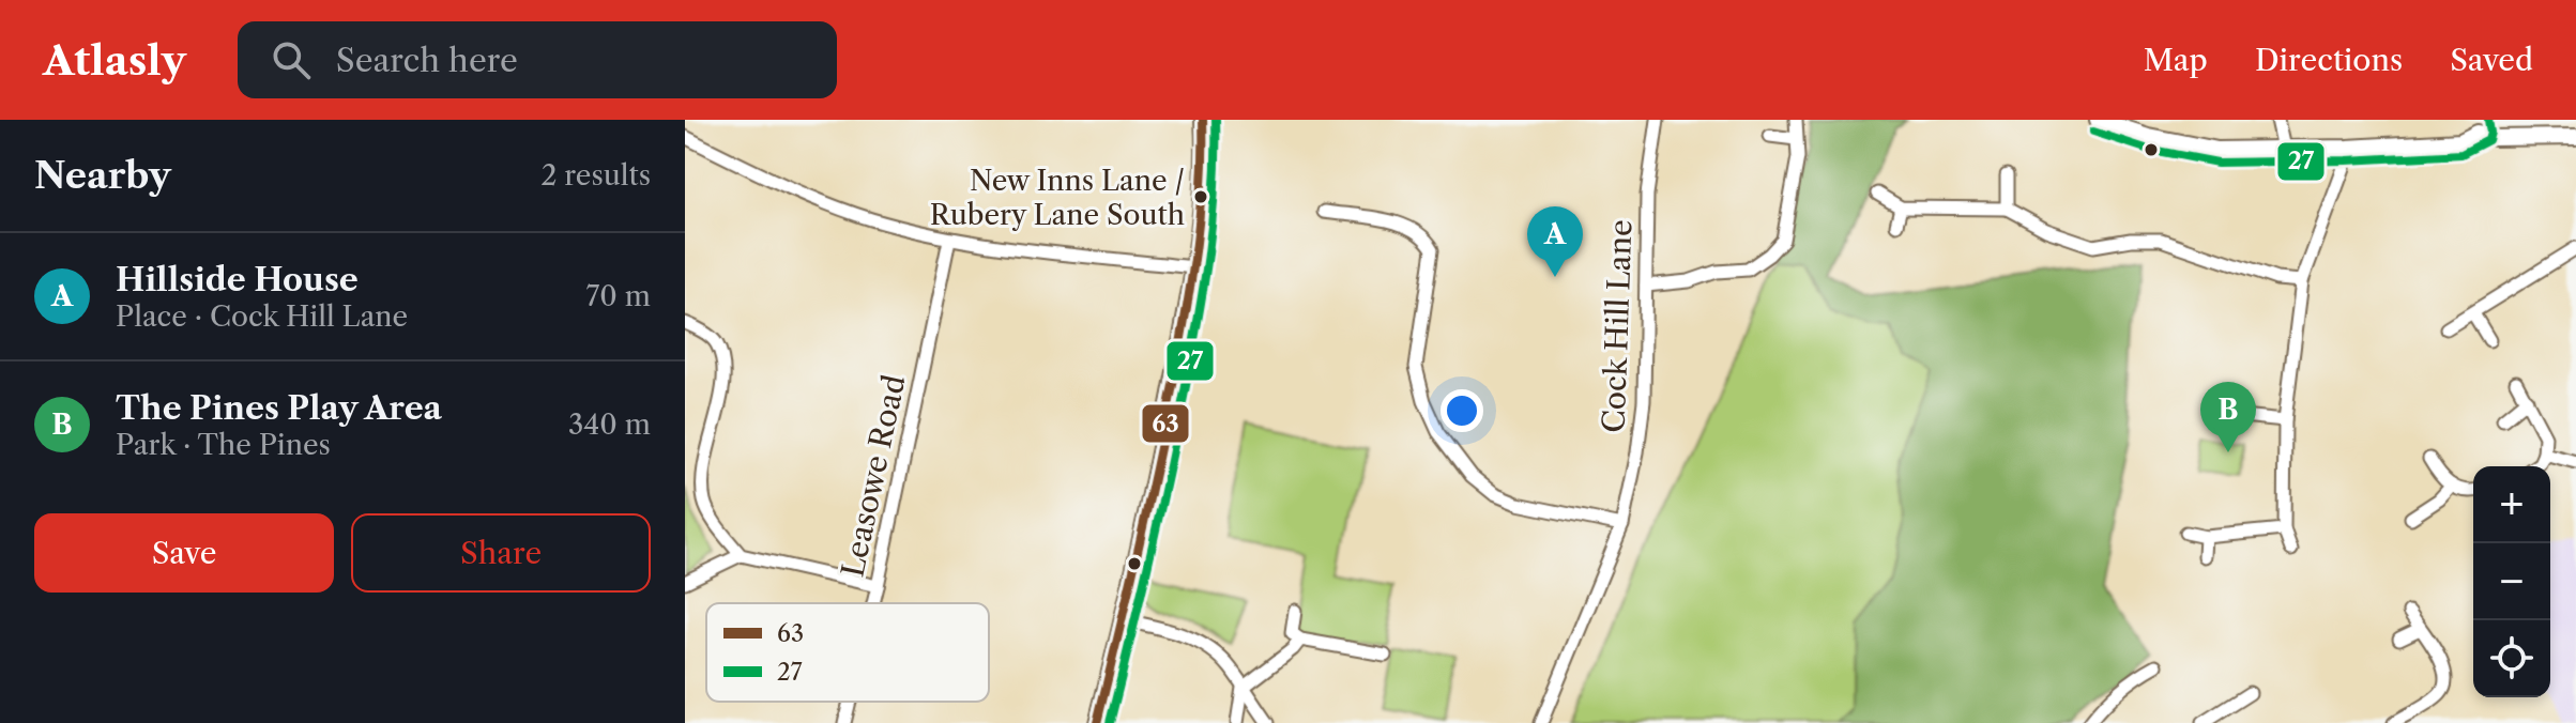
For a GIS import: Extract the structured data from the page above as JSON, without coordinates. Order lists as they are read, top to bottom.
{
  "streets": {
    "street": ["Cock Hill Lane", "Leasowe Road"]
  },
  "places": ["New Inns Lane / Rubery Lane South"],
  "lines": ["transit line 63", "transit line 27"],
  "legend": ["63", "27"],
  "page": {
    "header": "Atlasly",
    "search": "Search here",
    "nav": ["Map", "Directions", "Saved"],
    "heading": ["Nearby", "2 results"],
    "pins": ["A", "B"],
    "list": [
      {
        "mark": "A",
        "name": "Hillside House",
        "note": "Place · Cock Hill Lane",
        "value": "70 m"
      },
      {
        "mark": "B",
        "name": "The Pines Play Area",
        "note": "Park · The Pines",
        "value": "340 m"
      }
    ],
    "map_buttons": ["+", "−"],
    "buttons": ["Save", "Share"]
  }
}
